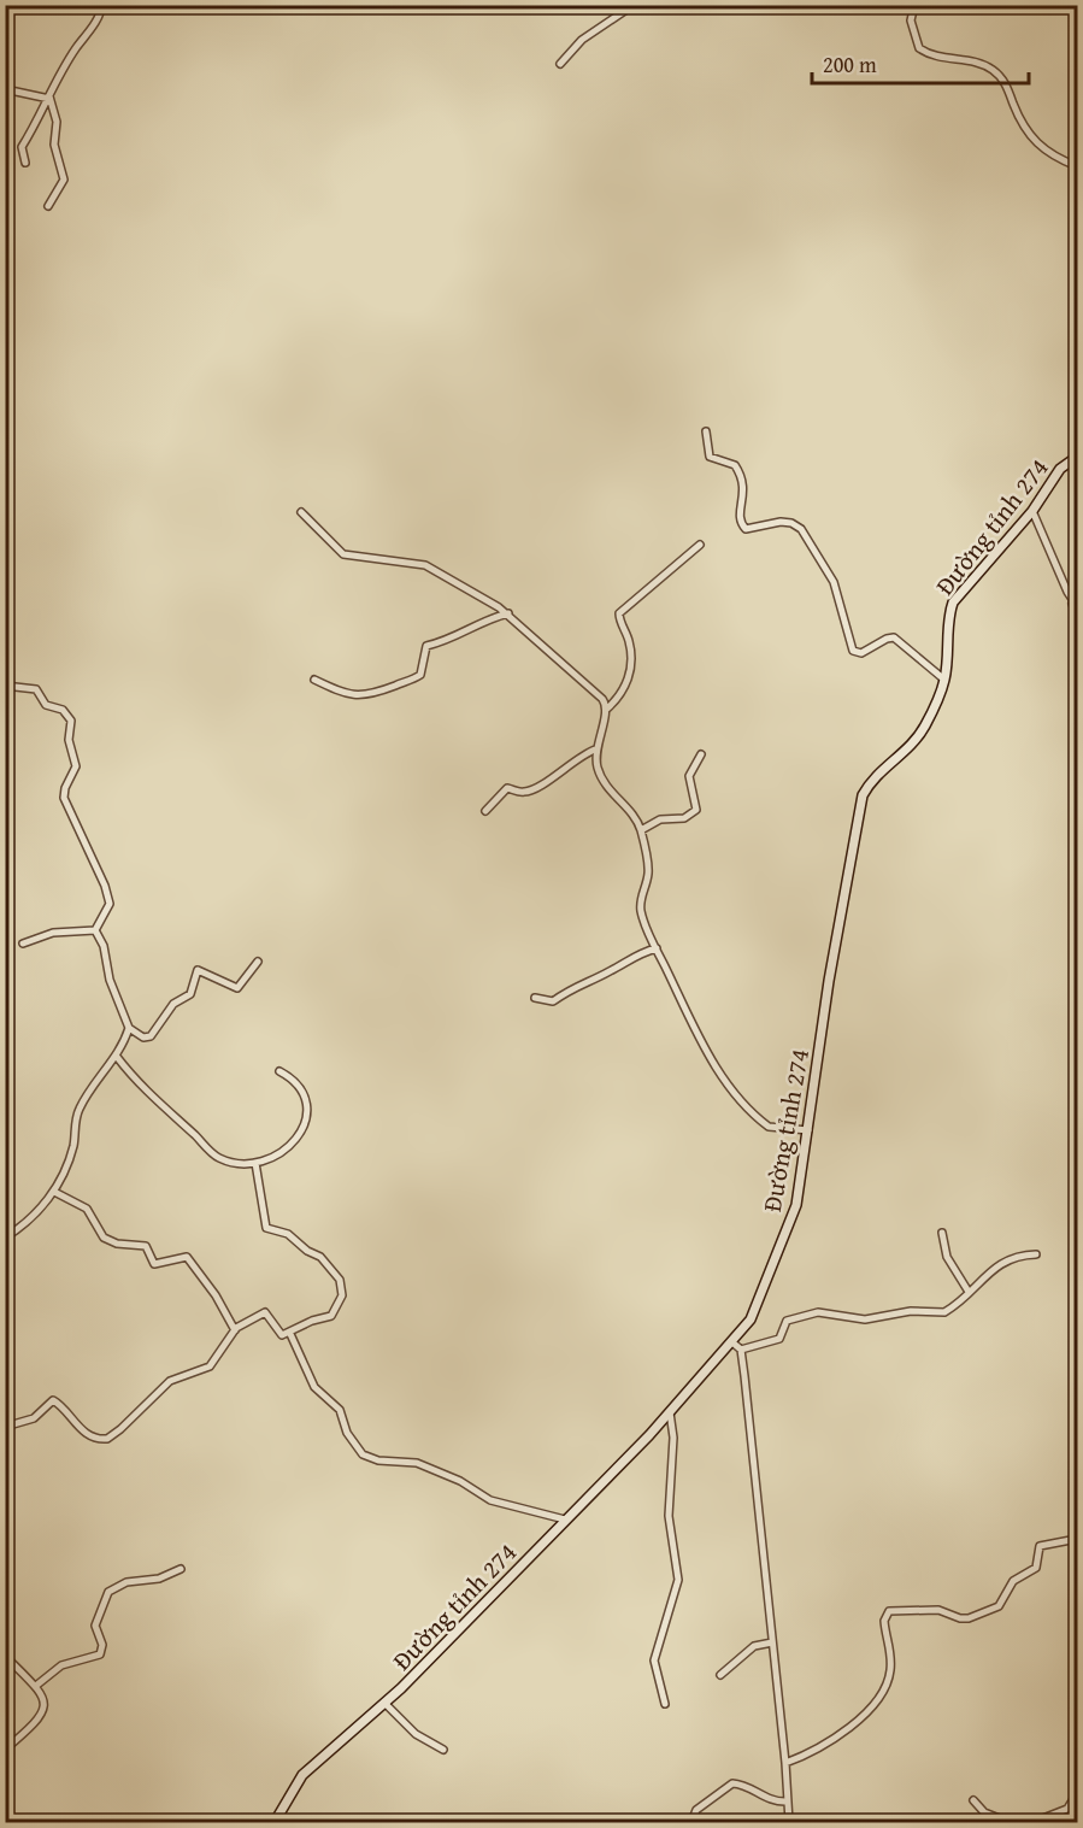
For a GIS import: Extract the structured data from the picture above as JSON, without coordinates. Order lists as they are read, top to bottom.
{
  "streets": {
    "main road": ["Đường tỉnh 274"]
  },
  "scale_bar": "200 m"
}
